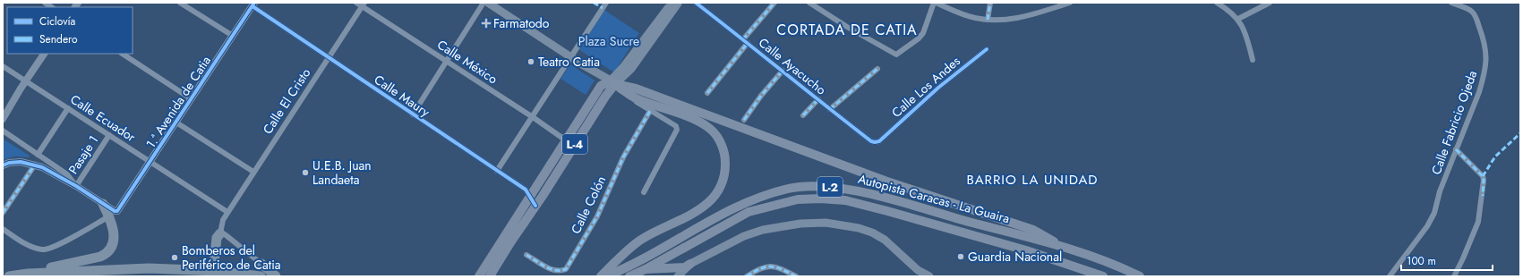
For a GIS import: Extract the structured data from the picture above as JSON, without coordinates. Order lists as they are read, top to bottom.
{
  "streets": {
    "highway": ["L-2", "Autopista Caracas - La Guaira"],
    "main road": ["L-4"],
    "street": [
      "Calle México",
      "Calle Ayacucho",
      "Calle Los Andes",
      "Calle Maury",
      "Calle El Cristo",
      "1.ª Avenida de Catia",
      "Calle Ecuador",
      "Calle Fabricio Ojeda",
      "Pasaje 1",
      "Calle Colón"
    ]
  },
  "crossings": [
    ["Calle México", "Calle El Cristo"],
    ["Calle México", "L-4"],
    ["Calle Ayacucho", "Calle Los Andes"],
    ["Calle Maury", "Calle El Cristo"],
    ["Calle Maury", "1.ª Avenida de Catia"],
    ["Calle Maury", "L-4"],
    ["Calle El Cristo", "Calle Ecuador"],
    ["1.ª Avenida de Catia", "Calle Ecuador"],
    ["Calle Ecuador", "Pasaje 1"]
  ],
  "districts": ["CORTADA DE CATIA", "BARRIO LA UNIDAD"],
  "parks": ["Plaza Sucre"],
  "places": {
    "health": ["Farmatodo"],
    "other": [
      "Teatro Catia",
      "U.E.B. Juan Landaeta",
      "Guardia Nacional",
      "Bomberos del Periférico de Catia"
    ]
  },
  "legend": ["Ciclovía", "Sendero"],
  "scale_bar": "100 m"
}
